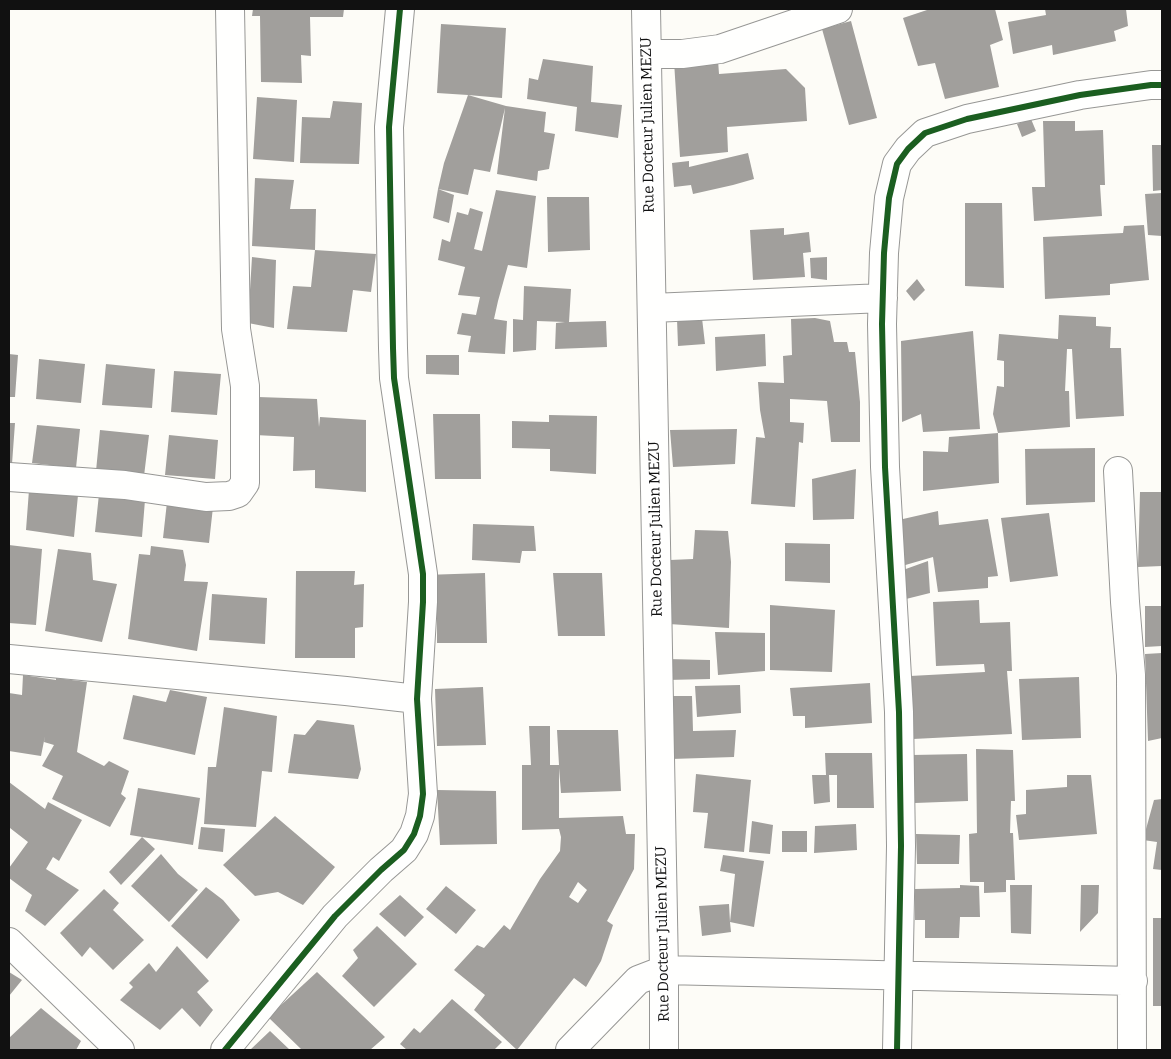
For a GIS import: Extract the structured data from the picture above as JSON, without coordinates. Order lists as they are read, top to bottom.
{
  "streets": {
    "street": ["Rue Docteur Julien MEZU"]
  }
}
